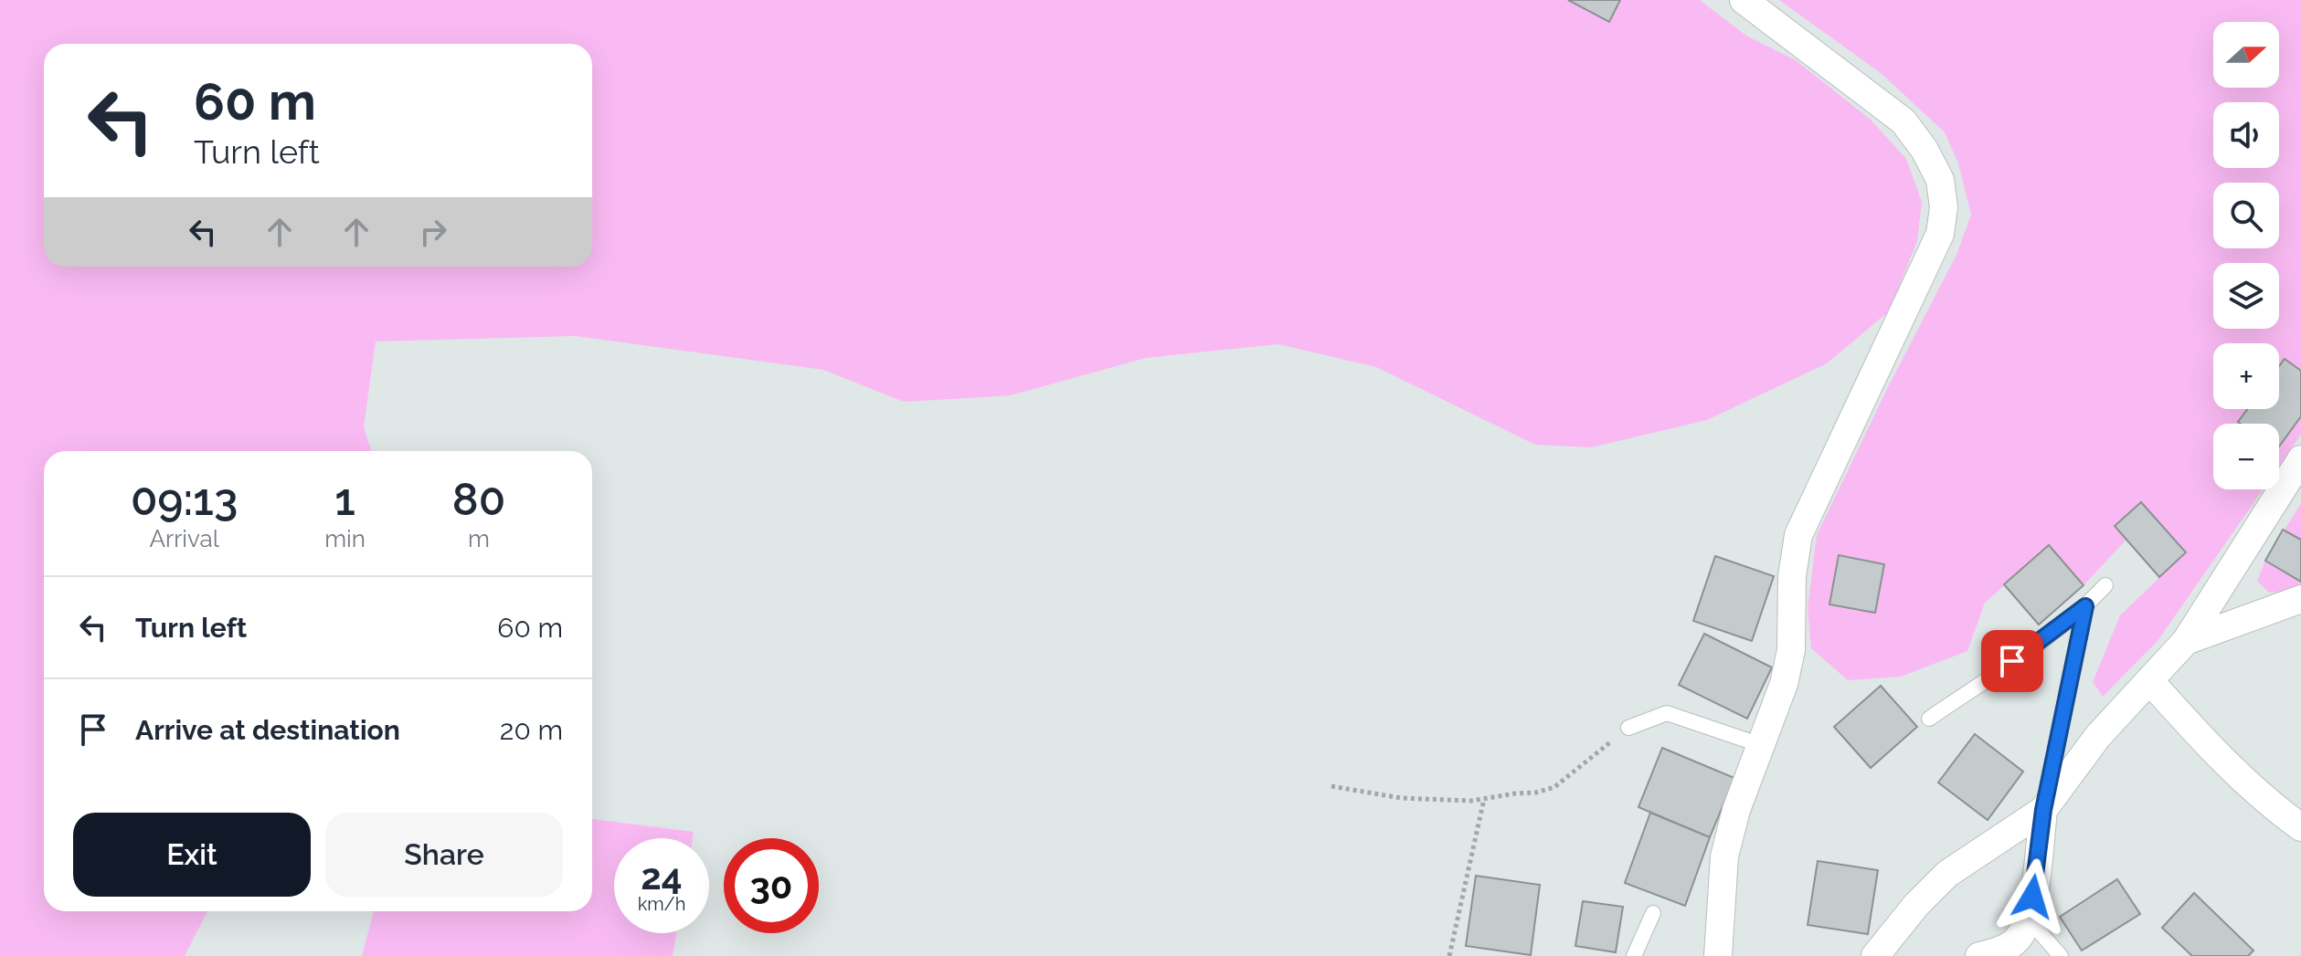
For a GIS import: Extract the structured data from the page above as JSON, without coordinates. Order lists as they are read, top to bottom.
{
  "north": "right",
  "page": {
    "map_buttons": ["+", "−"],
    "turn": ["60 m", "Turn left"],
    "eta": [
      "09:13",
      "Arrival",
      "1",
      "min",
      "80",
      "m"
    ],
    "list": [
      {
        "name": "Turn left",
        "value": "60 m"
      },
      {
        "name": "Arrive at destination",
        "value": "20 m"
      }
    ],
    "buttons": ["Exit", "Share"],
    "speed": "24 km/h",
    "limit": "30"
  }
}
